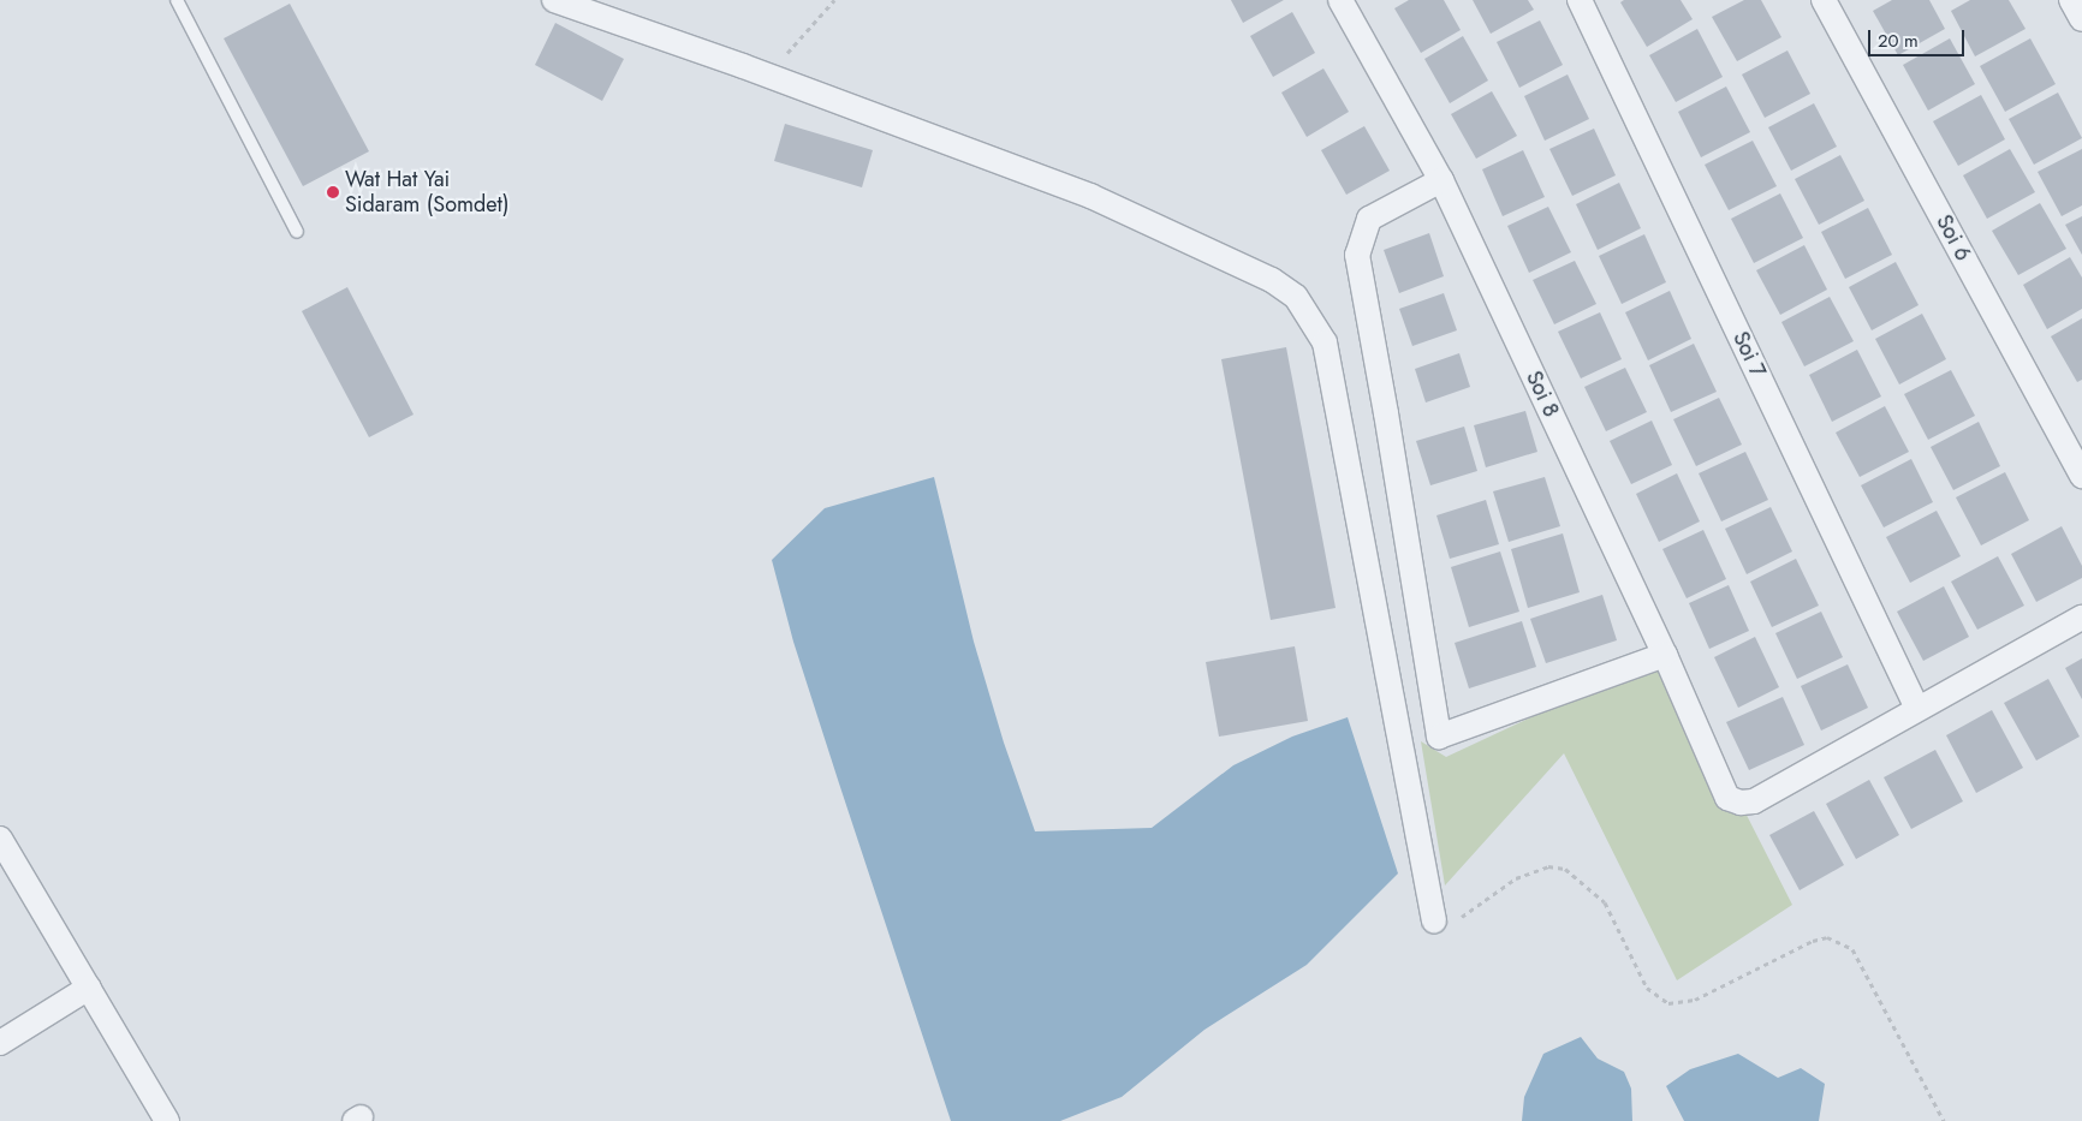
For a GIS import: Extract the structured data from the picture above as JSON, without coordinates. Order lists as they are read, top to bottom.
{
  "streets": {
    "street": ["Soi 6", "Soi 7", "Soi 8"]
  },
  "crossings": [
    ["Soi 7", "Soi 8"]
  ],
  "places": ["Wat Hat Yai Sidaram (Somdet)"],
  "scale_bar": "20 m"
}
